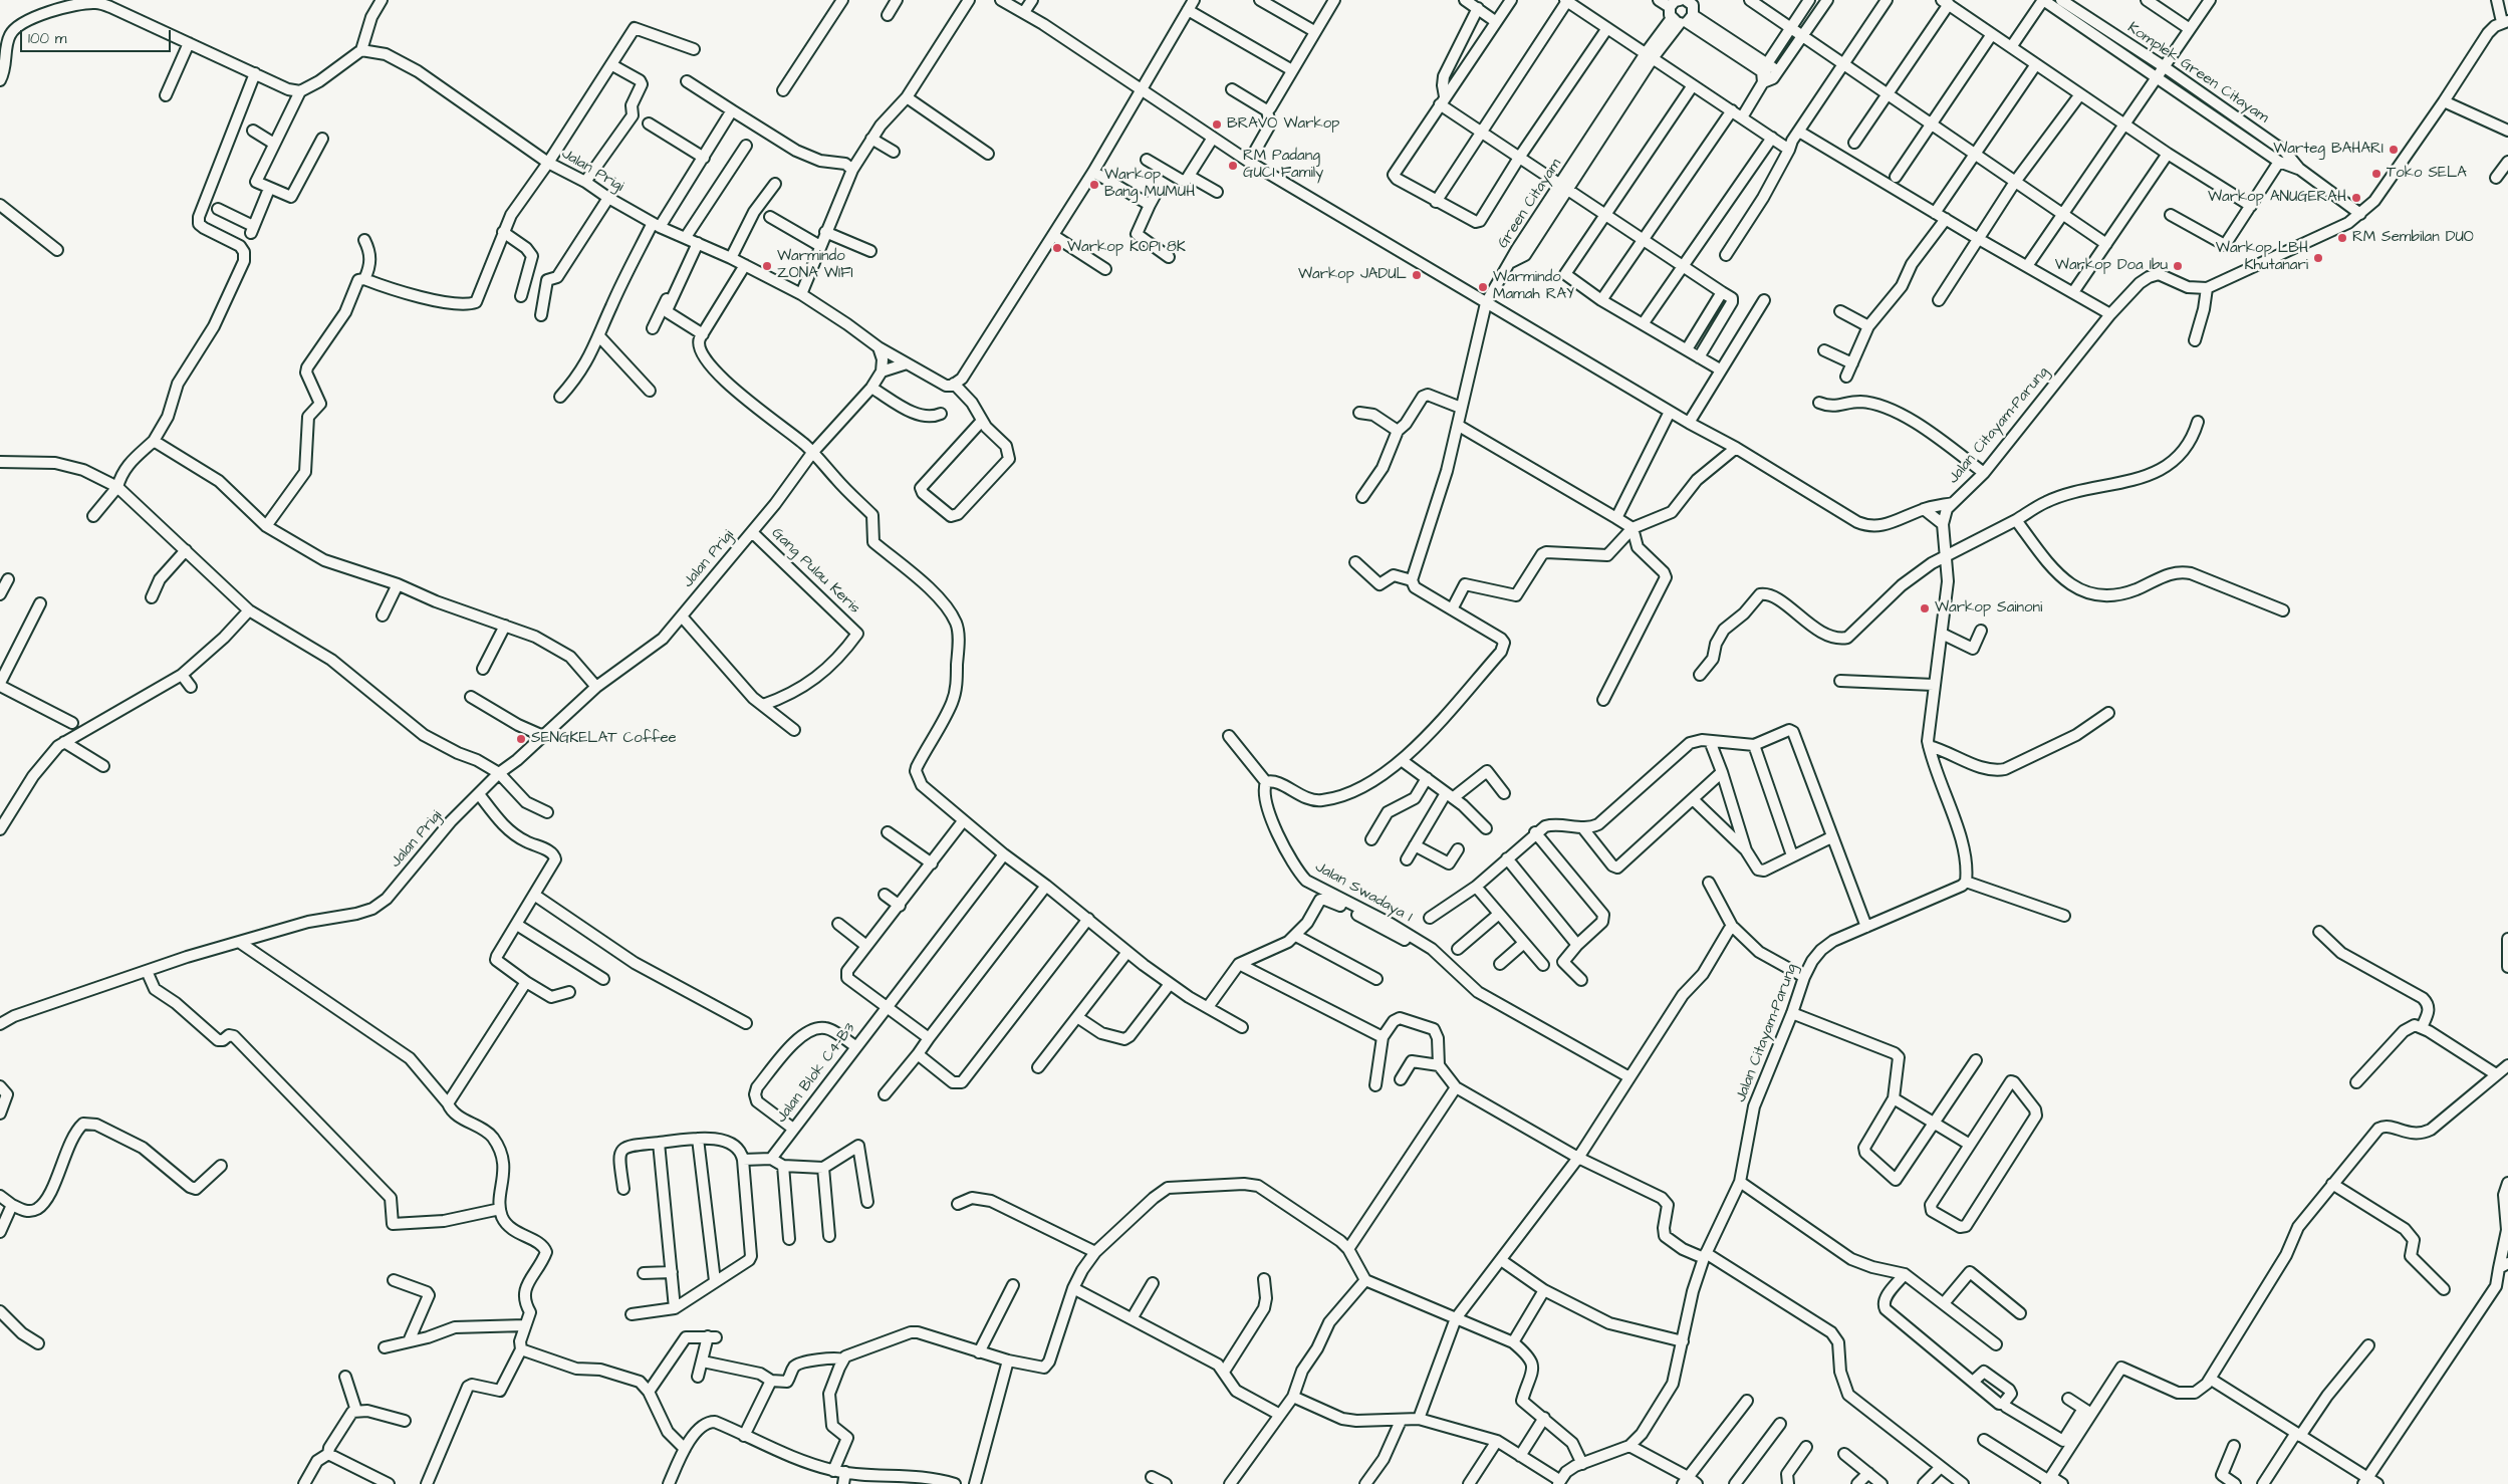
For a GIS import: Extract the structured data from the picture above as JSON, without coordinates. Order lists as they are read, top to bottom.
{
  "streets": {
    "street": [
      "Komplek Green Citayam",
      "Jalan Prigi",
      "Green Citayam",
      "Jalan Citayam-Parung",
      "Gang Pulau Keris",
      "Jalan Swadaya I",
      "Jalan Blok C4-B3"
    ]
  },
  "crossings": [
    ["Jalan Prigi", "Gang Pulau Keris"]
  ],
  "places": [
    "BRAVO Warkop",
    "Warteg BAHARI",
    "RM Padang GUCI Family",
    "Toko SELA",
    "Warkop Bang MUMUH",
    "Warkop ANUGERAH",
    "RM Sembilan DUO",
    "Warkop KOPI 8K",
    "Warkop LBH Khutanari",
    "Warmindo ZONA WIFI",
    "Warkop Doa Ibu",
    "Warkop JADUL",
    "Warmindo Mamah RAY",
    "Warkop Sainoni",
    "SENGKELAT Coffee"
  ],
  "scale_bar": "100 m"
}
